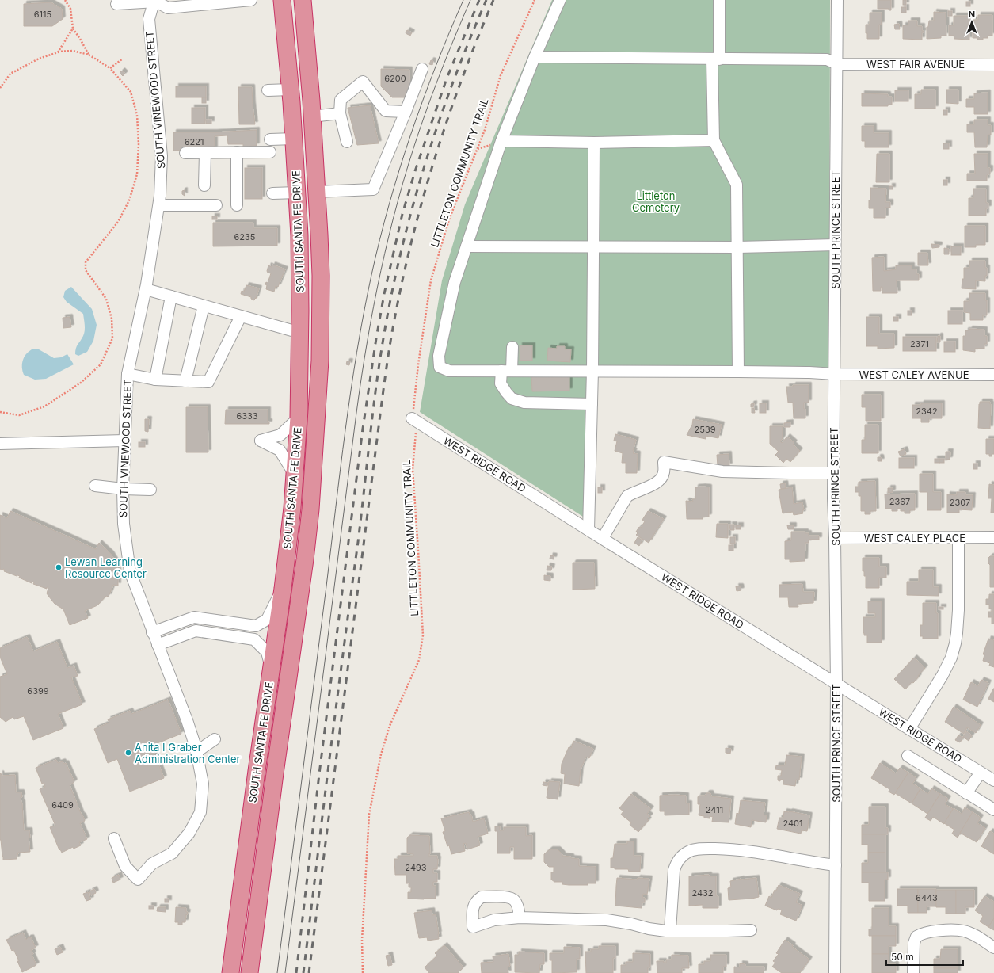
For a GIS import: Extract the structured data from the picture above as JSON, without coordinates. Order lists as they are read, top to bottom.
{
  "streets": {
    "highway": ["SOUTH SANTA FE DRIVE"],
    "street": [
      "WEST FAIR AVENUE",
      "SOUTH VINEWOOD STREET",
      "SOUTH PRINCE STREET",
      "WEST CALEY AVENUE",
      "WEST RIDGE ROAD",
      "WEST CALEY PLACE"
    ],
    "path": ["LITTLETON COMMUNITY TRAIL"]
  },
  "crossings": [
    ["WEST FAIR AVENUE", "SOUTH PRINCE STREET"],
    ["LITTLETON COMMUNITY TRAIL", "WEST RIDGE ROAD"],
    ["SOUTH PRINCE STREET", "WEST CALEY AVENUE"],
    ["SOUTH PRINCE STREET", "WEST RIDGE ROAD"],
    ["SOUTH PRINCE STREET", "WEST CALEY PLACE"]
  ],
  "parks": ["Littleton Cemetery"],
  "places": ["Lewan Learning Resource Center", "Anita I Graber Administration Center"],
  "house_numbers": [
    "6115",
    "6200",
    "6221",
    "6235",
    "2371",
    "2342",
    "6333",
    "2539",
    "2367",
    "2307",
    "6399",
    "6409",
    "2411",
    "2401",
    "2493",
    "2432",
    "6443"
  ],
  "scale_bar": "50 m",
  "north": "top"
}
